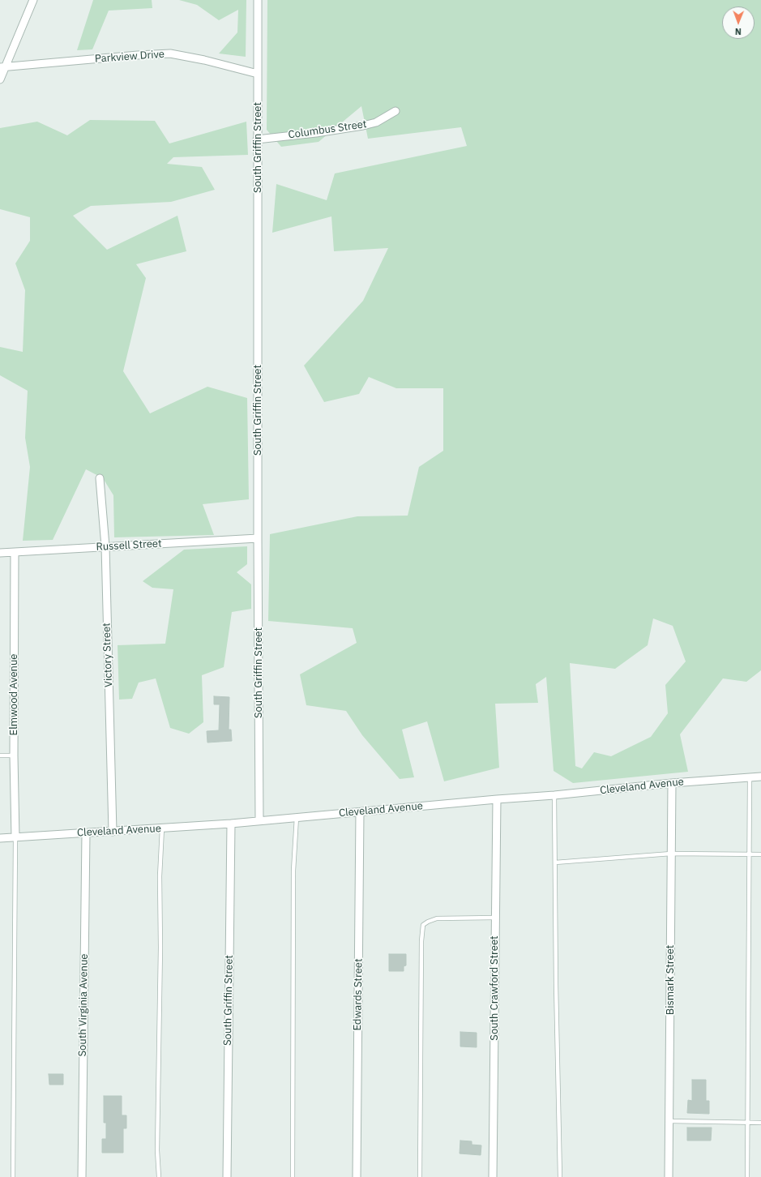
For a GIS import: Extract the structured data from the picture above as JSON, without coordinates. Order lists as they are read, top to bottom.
{
  "streets": {
    "street": [
      "Parkview Drive",
      "Columbus Street",
      "South Griffin Street",
      "Russell Street",
      "Victory Street",
      "Elmwood Avenue",
      "Cleveland Avenue",
      "Bismark Street",
      "South Crawford Street",
      "Edwards Street",
      "South Virginia Avenue"
    ]
  },
  "crossings": [
    ["Parkview Drive", "South Griffin Street"],
    ["Columbus Street", "South Griffin Street"],
    ["South Griffin Street", "Russell Street"],
    ["South Griffin Street", "Cleveland Avenue"],
    ["Russell Street", "Victory Street"],
    ["Russell Street", "Elmwood Avenue"],
    ["Victory Street", "Cleveland Avenue"],
    ["Elmwood Avenue", "Cleveland Avenue"],
    ["Cleveland Avenue", "Bismark Street"],
    ["Cleveland Avenue", "South Crawford Street"],
    ["Cleveland Avenue", "Edwards Street"],
    ["Cleveland Avenue", "South Virginia Avenue"]
  ],
  "north": "bottom"
}
